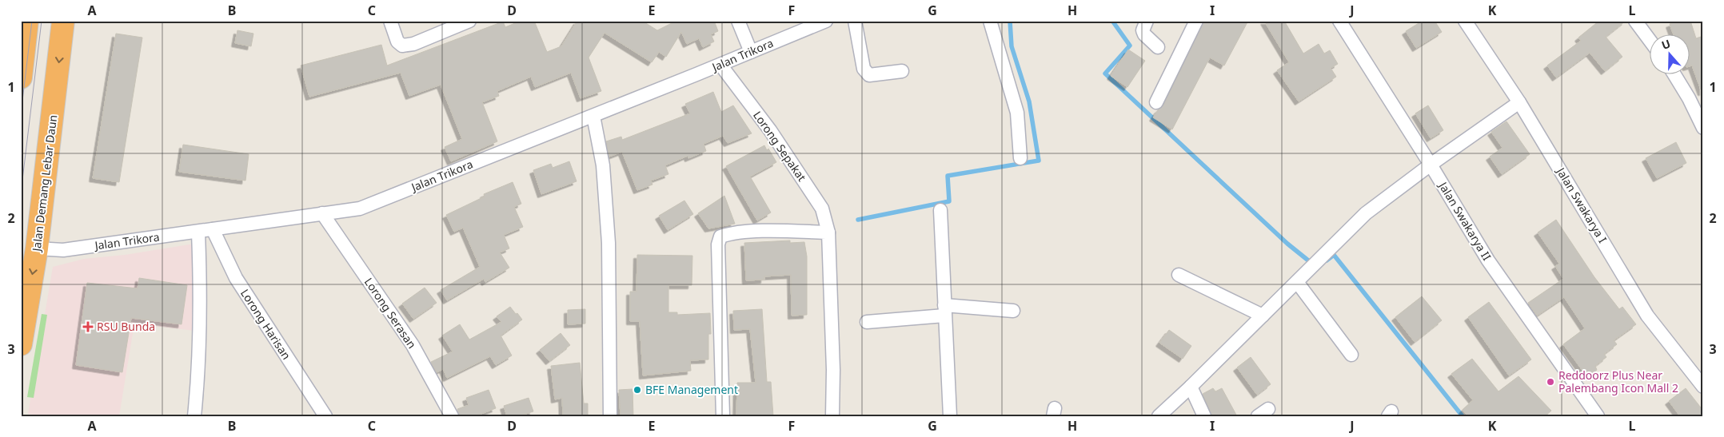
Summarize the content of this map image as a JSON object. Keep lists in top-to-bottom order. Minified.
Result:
{"streets":{"highway":["Jalan Demang Lebar Daun"],"street":["Jalan Trikora","Lorong Sepakat","Jalan Swakarya I","Jalan Swakarya II","Lorong Serasan","Lorong Harisan"]},"crossings":[["Jalan Trikora","Lorong Sepakat"],["Jalan Trikora","Jalan Demang Lebar Daun"],["Jalan Trikora","Lorong Serasan"],["Jalan Trikora","Lorong Harisan"]],"one_way":["Jalan Demang Lebar Daun"],"places":{"health":["RSU Bunda"],"other":["Reddoorz Plus Near Palembang Icon Mall 2","BFE Management"]},"north":"top","grid":{"columns":["A","B","C","D","E","F","G","H","I","J","K","L"],"rows":["1","2","3"]}}
